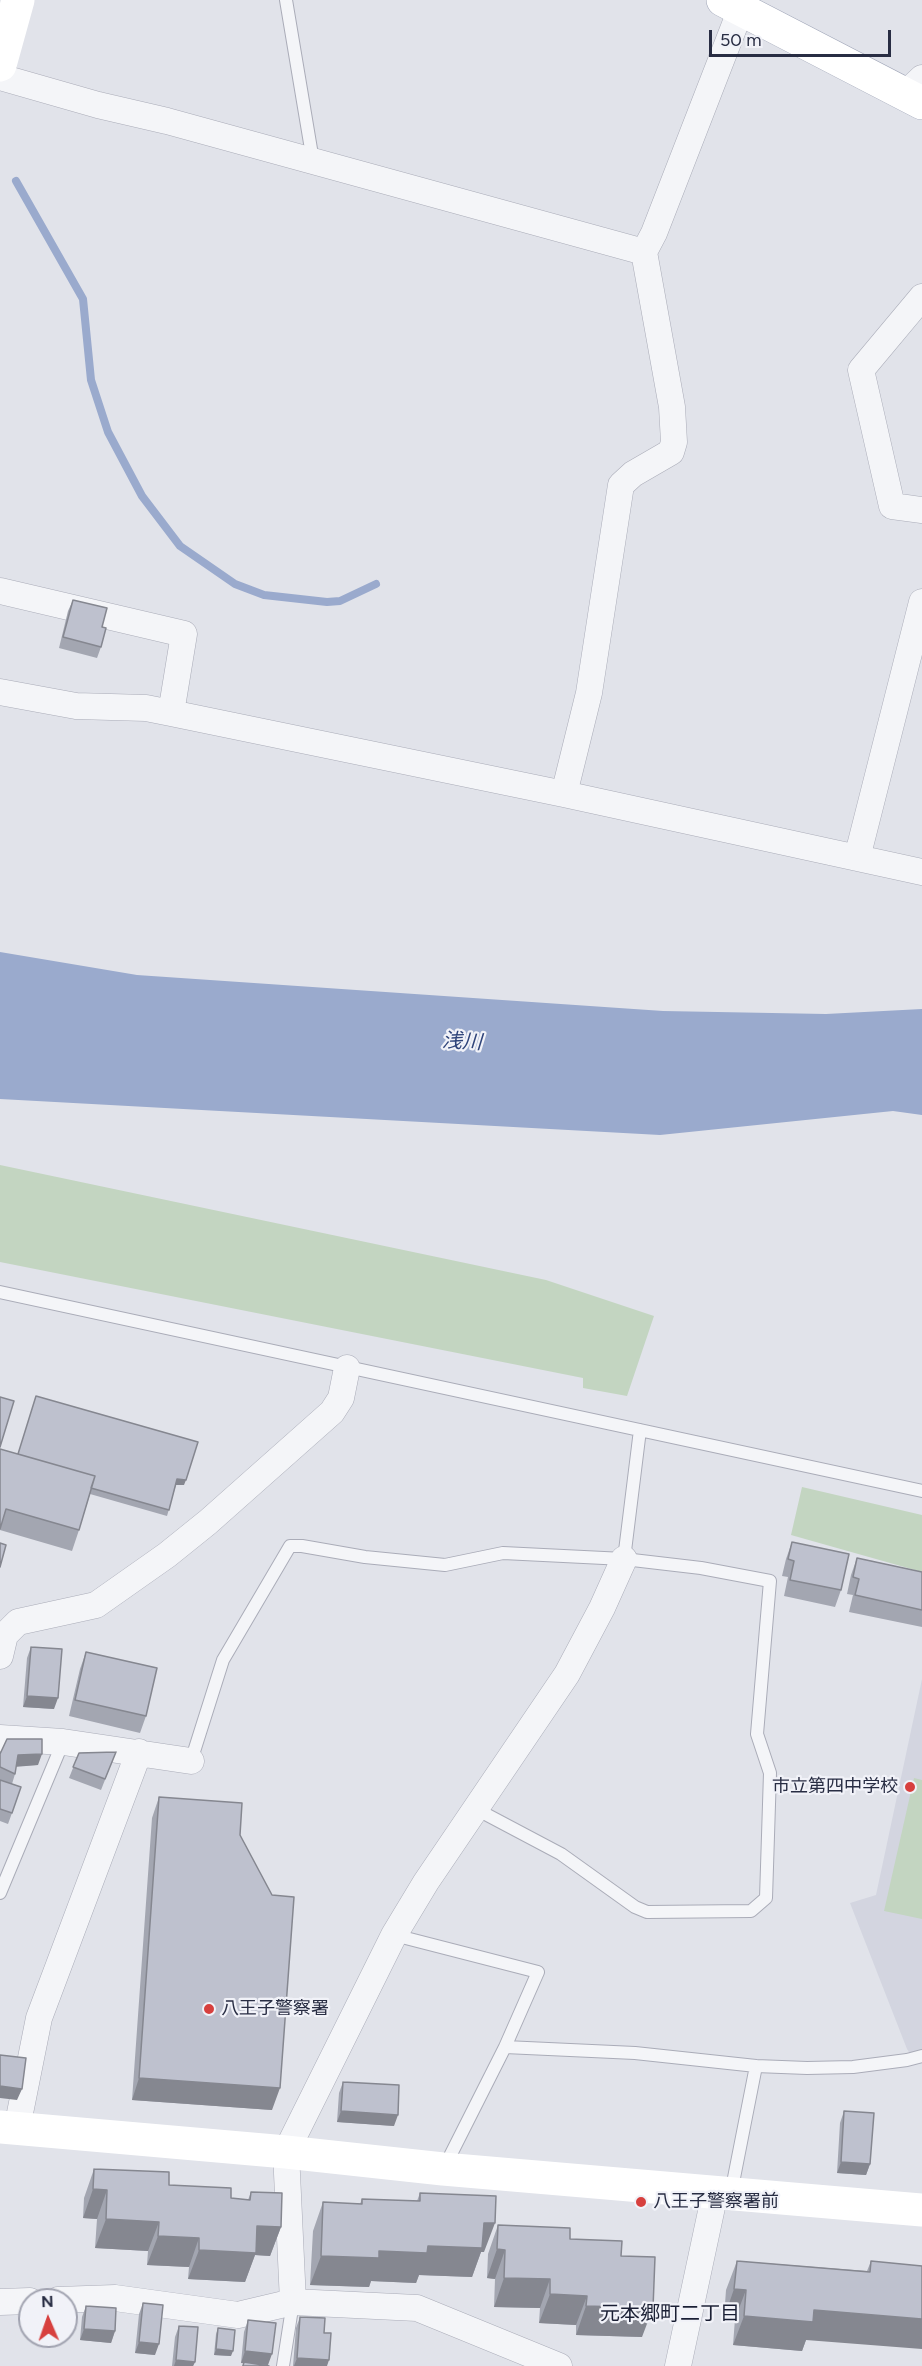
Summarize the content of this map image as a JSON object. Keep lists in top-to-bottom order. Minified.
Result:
{"districts":["元本郷町二丁目"],"water":["浅川"],"places":["市立第四中学校","八王子警察署","八王子警察署前"],"scale_bar":"50 m","north":"top"}
